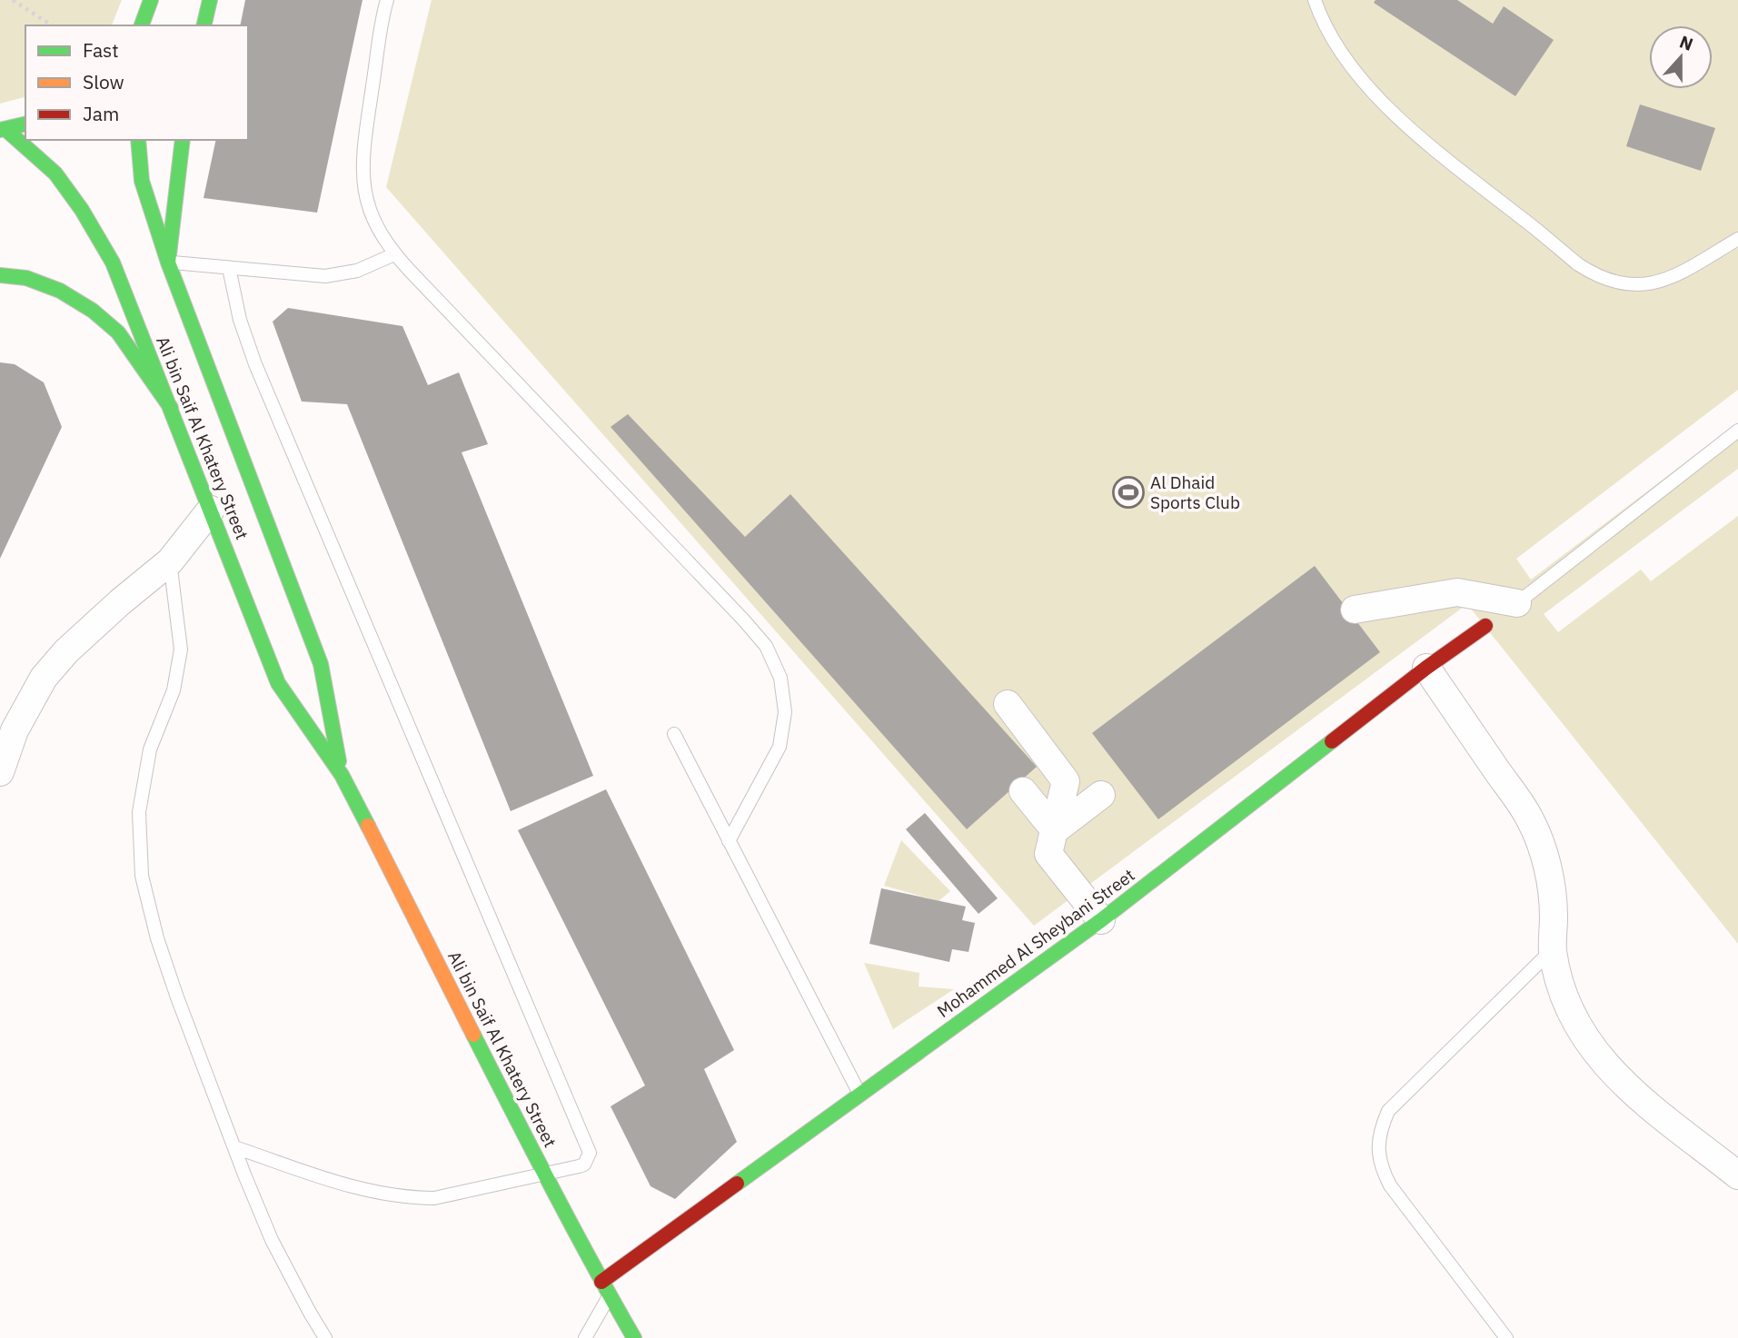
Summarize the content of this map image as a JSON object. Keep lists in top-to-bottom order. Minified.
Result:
{"streets":{"main road":["Ali bin Saif Al Khatery Street","Mohammed Al Sheybani Street"]},"crossings":[["Ali bin Saif Al Khatery Street","Mohammed Al Sheybani Street"]],"places":{"sports":["Al Dhaid Sports Club"]},"legend":["Fast","Slow","Jam"],"north":"top"}
